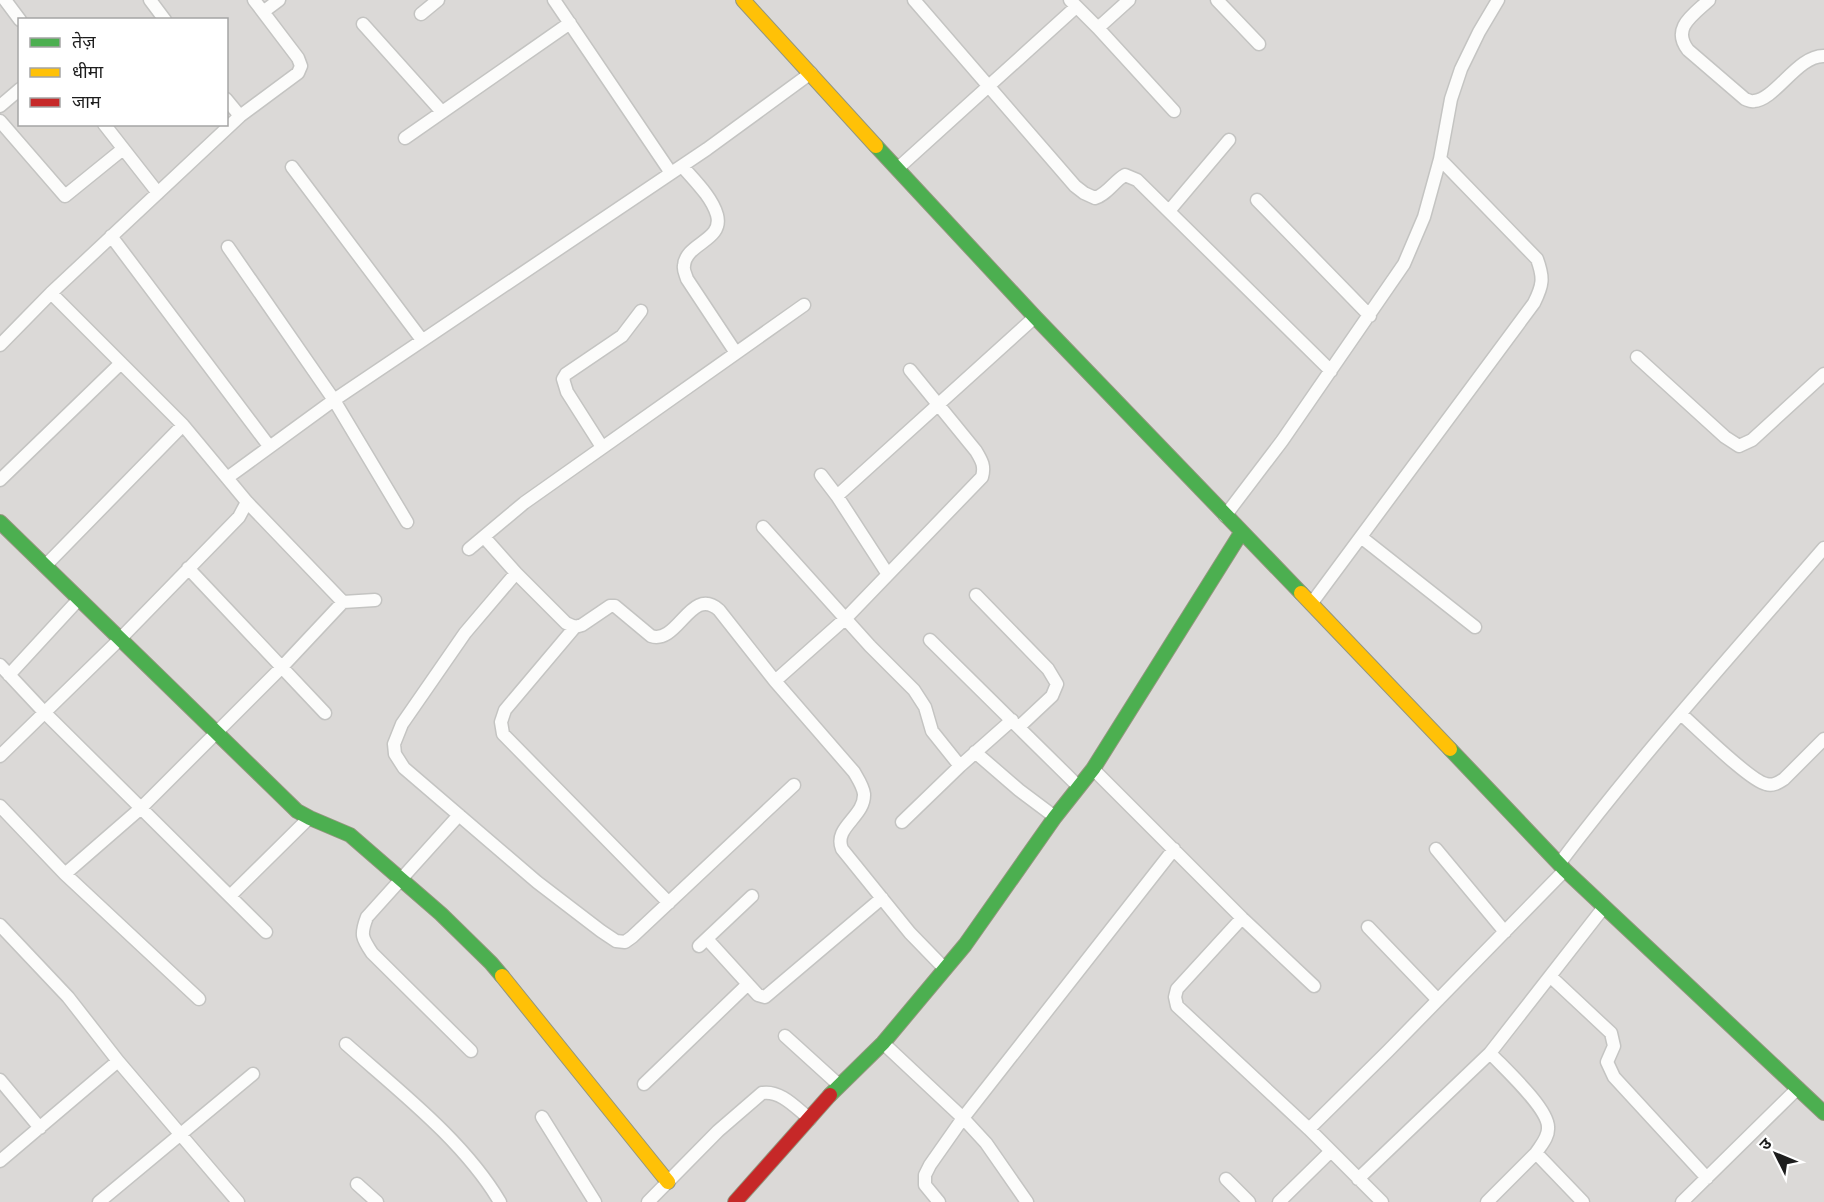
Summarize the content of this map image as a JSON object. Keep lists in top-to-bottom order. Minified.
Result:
{"legend":["तेज़","धीमा","जाम"],"north":"top left"}
